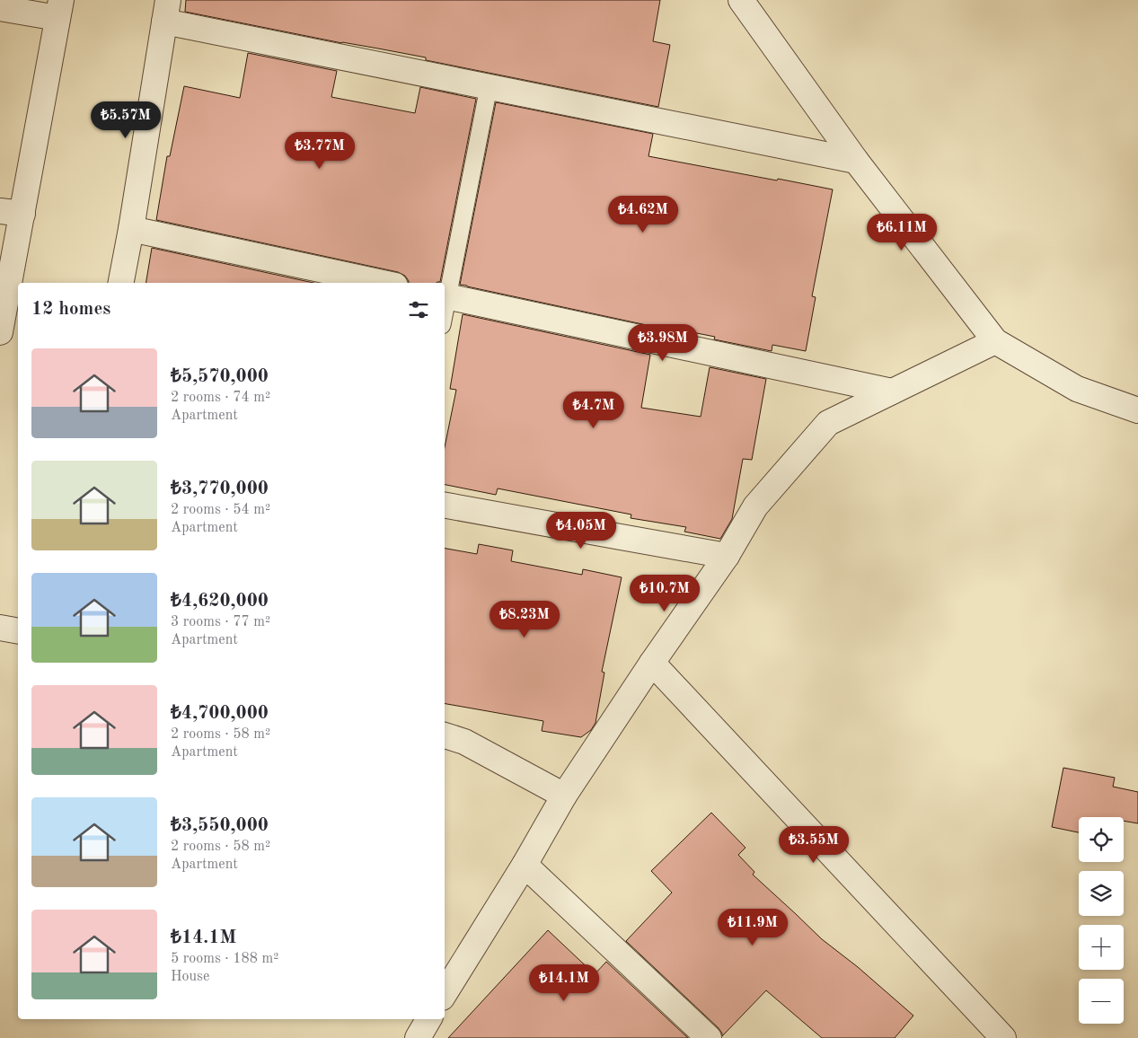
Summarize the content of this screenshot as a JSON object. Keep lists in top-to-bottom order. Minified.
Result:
{"page":{"price":["₺5.57M","₺3.77M","₺4.62M","₺6.11M","₺3.98M","₺4.7M","₺4.05M","₺10.7M","₺8.23M","₺3.55M","₺11.9M","₺14.1M"],"heading":"12 homes","list":[{"name":"₺5,570,000","note":"2 rooms · 74 m² · Apartment"},{"name":"₺3,770,000","note":"2 rooms · 54 m² · Apartment"},{"name":"₺4,620,000","note":"3 rooms · 77 m² · Apartment"},{"name":"₺4,700,000","note":"2 rooms · 58 m² · Apartment"},{"name":"₺3,550,000","note":"2 rooms · 58 m² · Apartment"},{"name":"₺14.1M","note":"5 rooms · 188 m² · House"}],"map_buttons":["+","−"]}}
